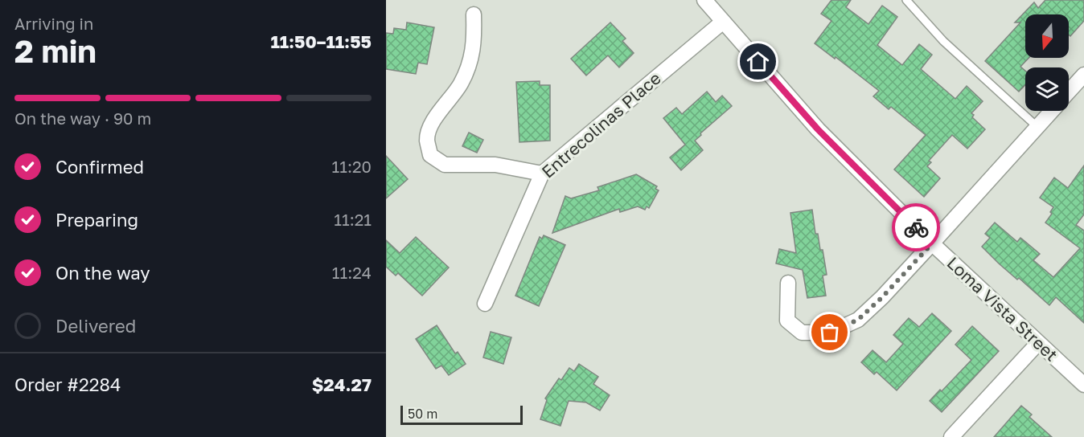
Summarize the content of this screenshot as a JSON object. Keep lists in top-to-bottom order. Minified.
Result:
{"streets":{"street":["Entrecolinas Place","Loma Vista Street"]},"crossings":[["Entrecolinas Place","Loma Vista Street"]],"scale_bar":"50 m","north":"bottom","page":{"heading":["2 min","Arriving in","11:50–11:55"],"panel":["Order #2284","$24.27"],"bar":"On the way · 90 m","list":[["Confirmed","11:20"],["Preparing","11:21"],["On the way","11:24"],"Delivered"],"scale":"50 m"}}
